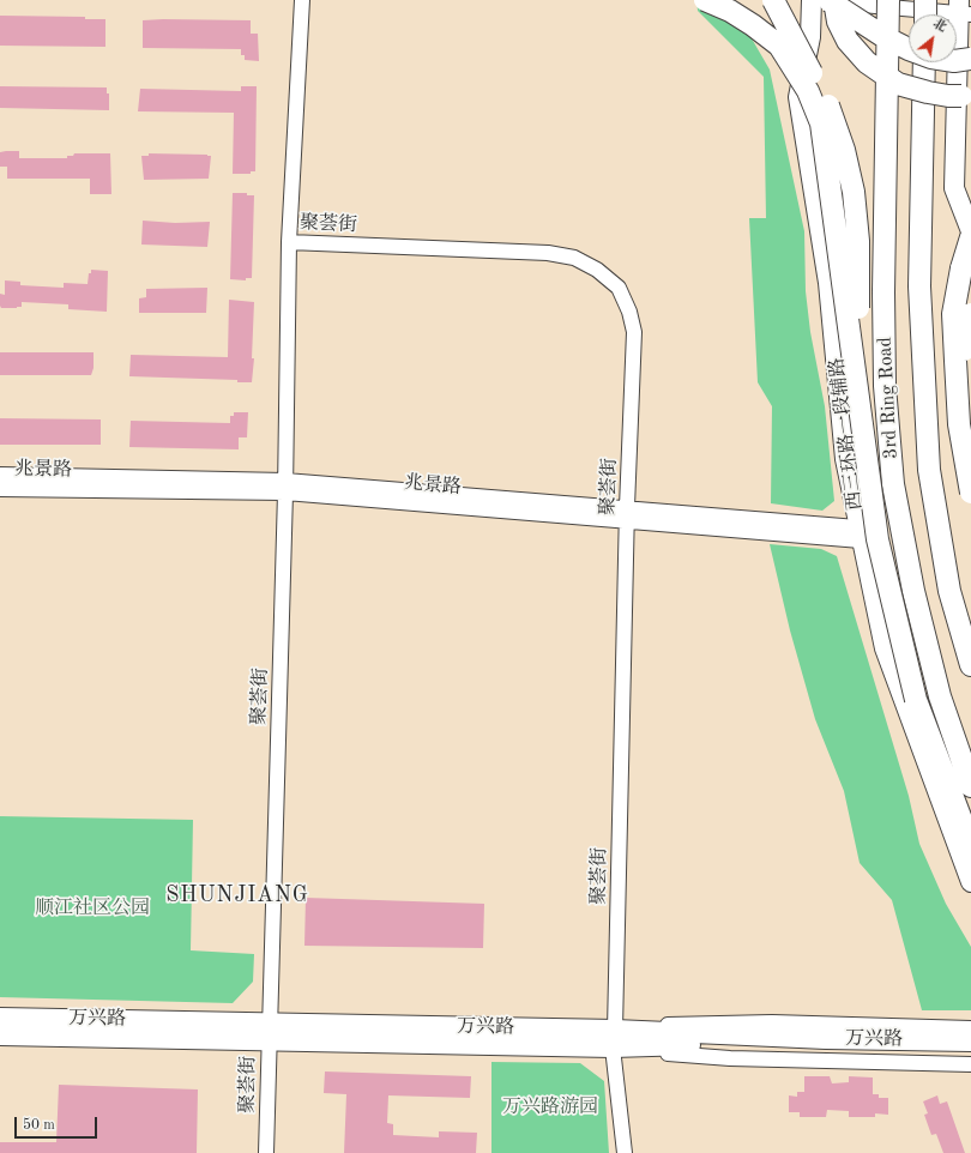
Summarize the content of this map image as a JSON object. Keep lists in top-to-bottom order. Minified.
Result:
{"streets":{"highway":["3rd Ring Road"],"main road":["西三环路一段辅路","万兴路"],"street":["聚荟街","兆景路"]},"crossings":[["聚荟街","兆景路"],["聚荟街","万兴路"],["西三环路一段辅路","兆景路"]],"districts":["SHUNJIANG"],"parks":["顺江社区公园","万兴路游园"],"scale_bar":"50 m","north":"top right"}
